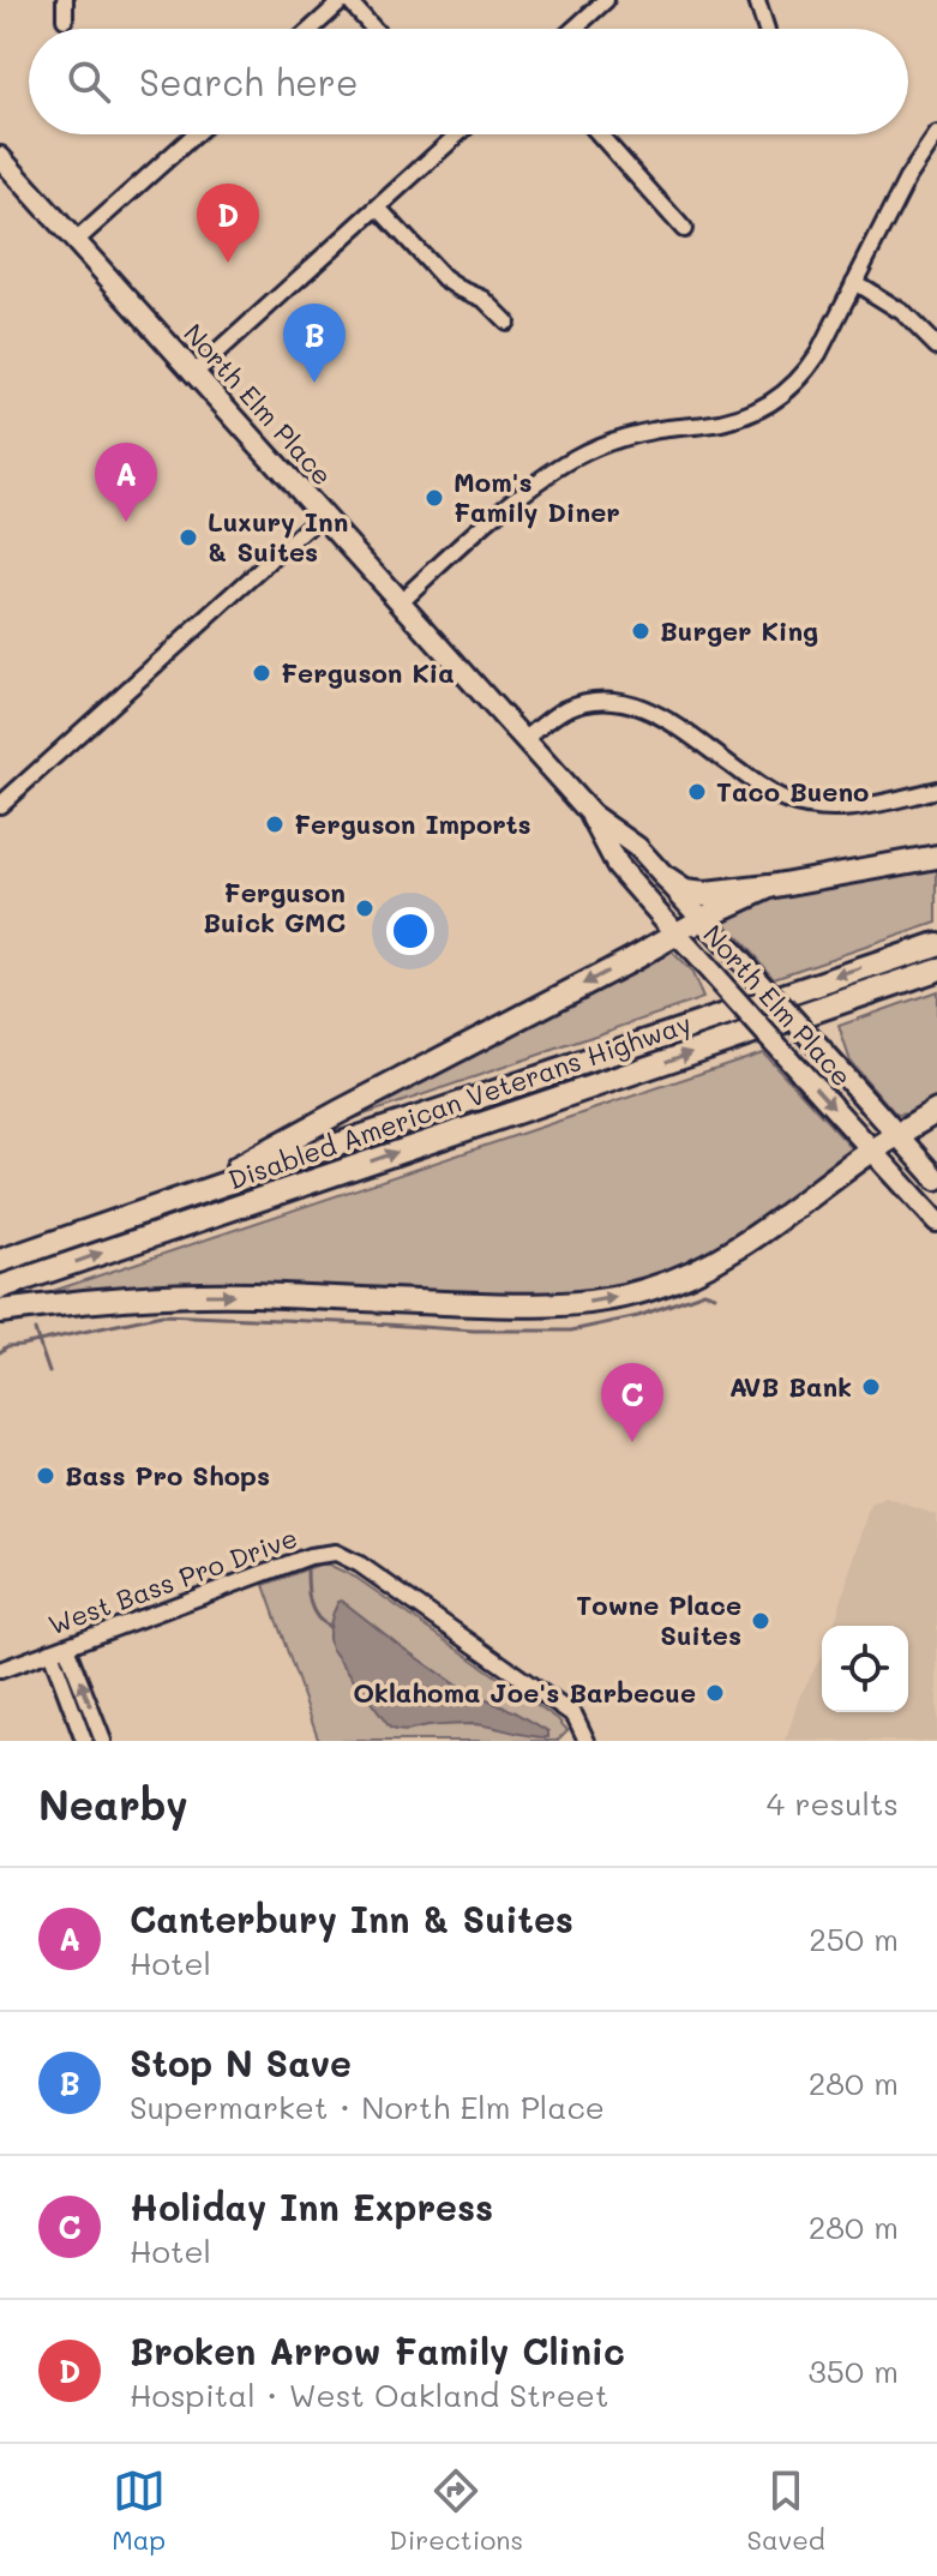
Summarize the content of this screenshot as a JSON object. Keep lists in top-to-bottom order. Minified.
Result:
{"streets":{"highway":["Disabled American Veterans Highway"],"main road":["North Elm Place"],"street":["West Bass Pro Drive"]},"places":["Mom's Family Diner","Luxury Inn & Suites","Burger King","Ferguson Kia","Taco Bueno","Ferguson Imports","Ferguson Buick GMC","AVB Bank","Bass Pro Shops","Towne Place Suites","Oklahoma Joe's Barbecue"],"page":{"search":"Search here","pins":["D","B","A","C"],"heading":["Nearby","4 results"],"list":[{"mark":"A","name":"Canterbury Inn & Suites","note":"Hotel","value":"250 m"},{"mark":"B","name":"Stop N Save","note":"Supermarket · North Elm Place","value":"280 m"},{"mark":"C","name":"Holiday Inn Express","note":"Hotel","value":"280 m"},{"mark":"D","name":"Broken Arrow Family Clinic","note":"Hospital · West Oakland Street","value":"350 m"}],"nav":["Map","Directions","Saved"]}}
